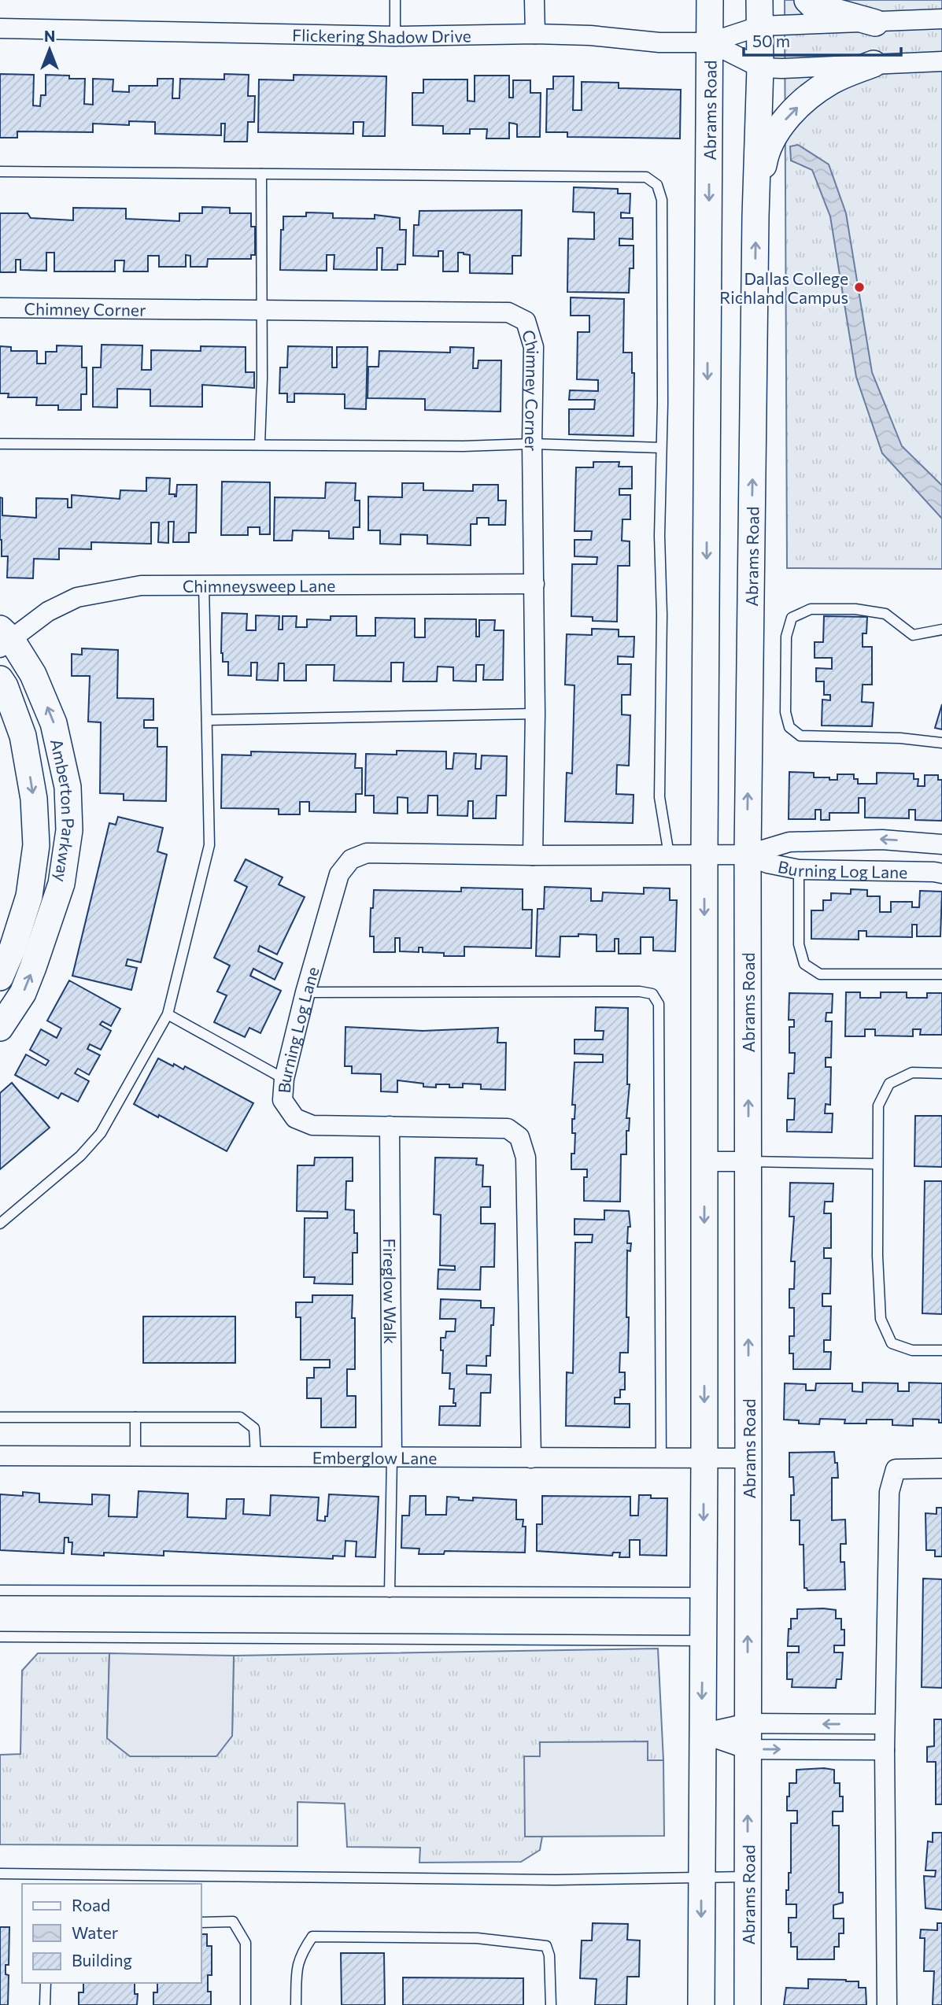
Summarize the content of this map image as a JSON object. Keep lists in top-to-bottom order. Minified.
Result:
{"streets":{"main road":["Abrams Road","Amberton Parkway"],"street":["Flickering Shadow Drive","Chimney Corner","Chimneysweep Lane","Burning Log Lane","Fireglow Walk","Emberglow Lane"]},"crossings":[["Flickering Shadow Drive","Abrams Road"],["Abrams Road","Burning Log Lane"],["Abrams Road","Emberglow Lane"],["Chimney Corner","Chimneysweep Lane"],["Chimney Corner","Burning Log Lane"],["Chimneysweep Lane","Amberton Parkway"],["Burning Log Lane","Fireglow Walk"],["Burning Log Lane","Emberglow Lane"],["Fireglow Walk","Emberglow Lane"]],"places":["Dallas College Richland Campus"],"legend":["Road","Water","Building"],"scale_bar":"50 m","north":"top"}
